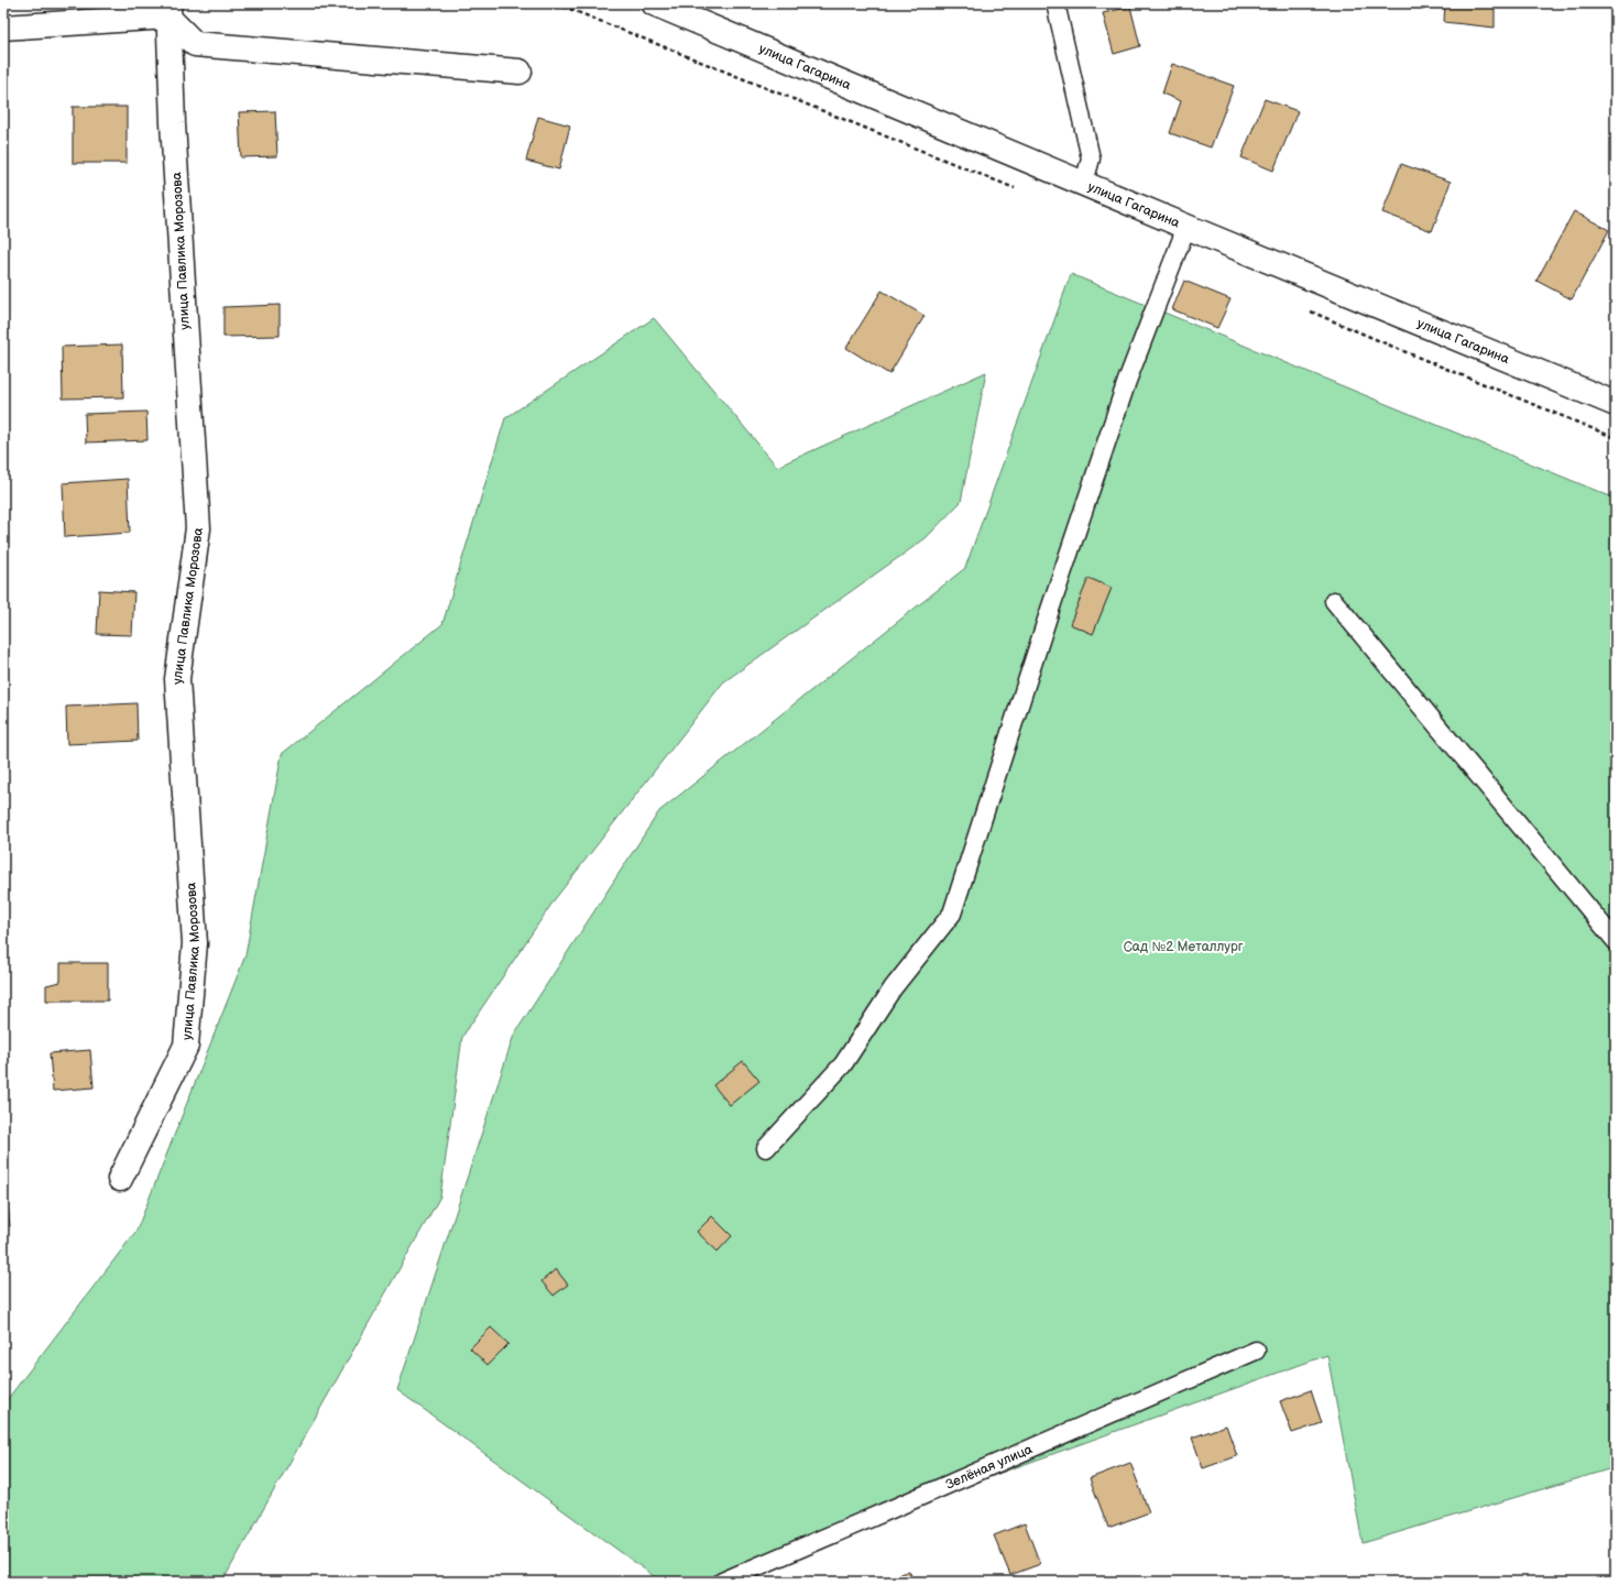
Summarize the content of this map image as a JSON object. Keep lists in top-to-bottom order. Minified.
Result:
{"streets":{"street":["улица Гагарина","улица Павлика Морозова"],"lane":["Зелёная улица"]},"parks":["Сад №2 Металлург"]}
